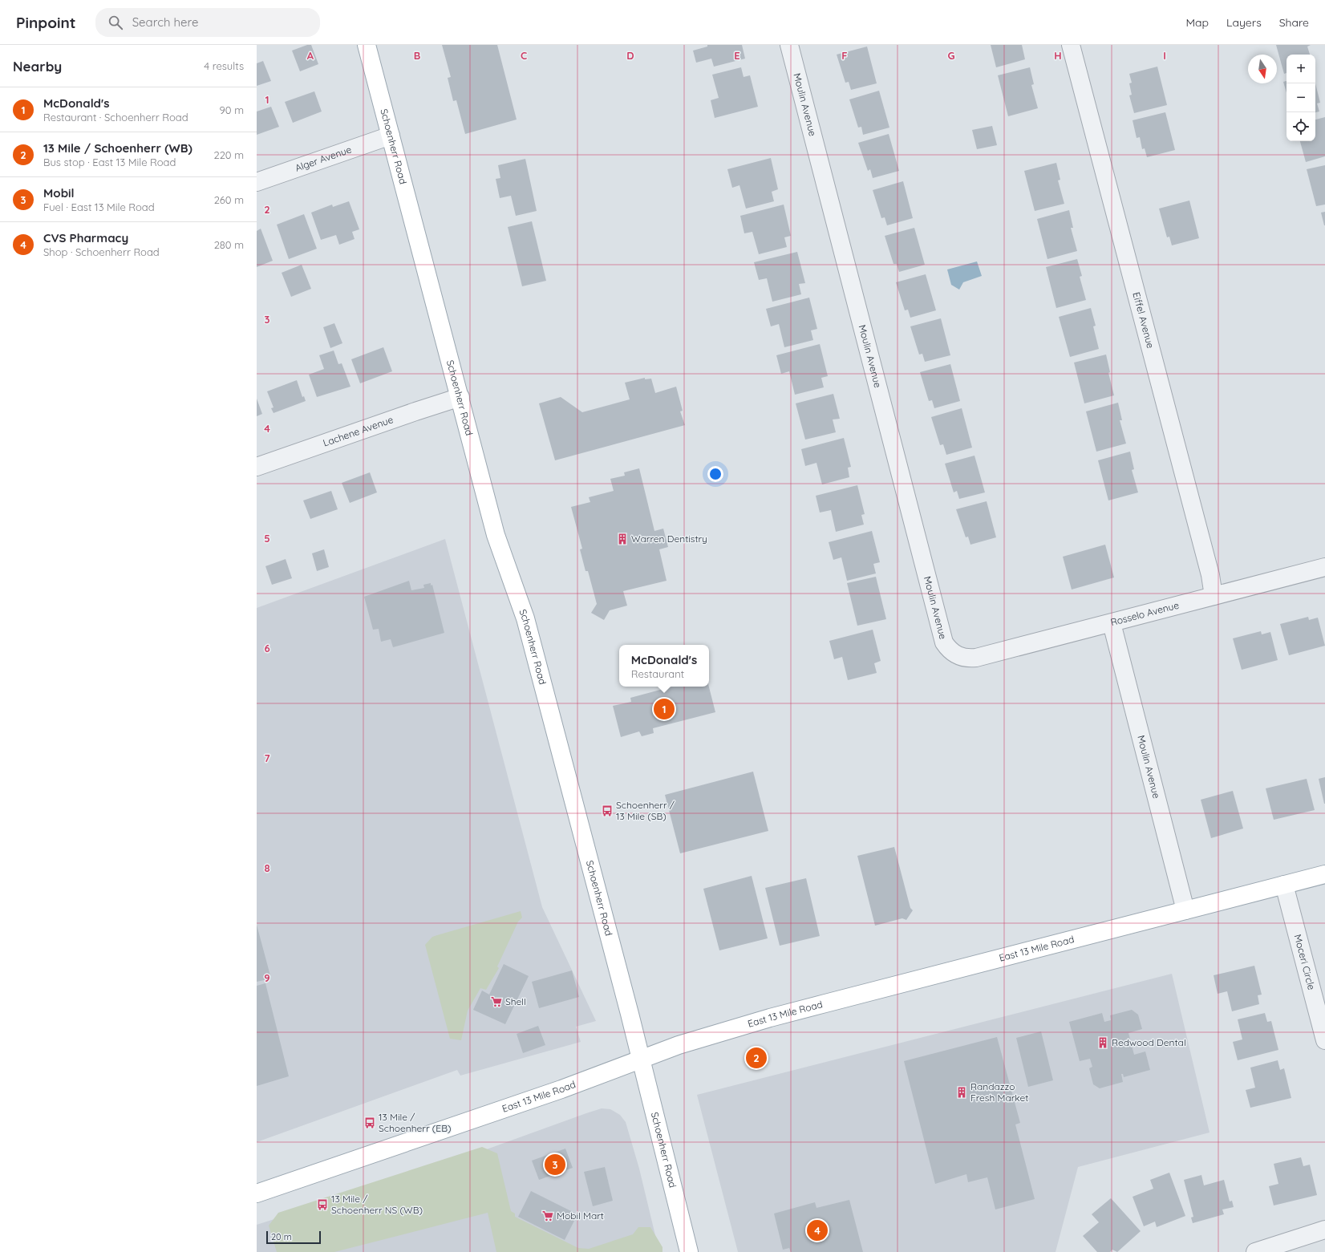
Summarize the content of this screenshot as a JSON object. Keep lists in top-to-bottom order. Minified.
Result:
{"streets":{"main road":["Schoenherr Road","East 13 Mile Road"],"street":["Moulin Avenue","Alger Avenue","Eiffel Avenue","Lachene Avenue","Rosselo Avenue","Moceri Circle"]},"crossings":[["Moulin Avenue","Rosselo Avenue"],["Moulin Avenue","East 13 Mile Road"],["Schoenherr Road","Alger Avenue"],["Schoenherr Road","Lachene Avenue"],["Schoenherr Road","East 13 Mile Road"],["Eiffel Avenue","Rosselo Avenue"],["East 13 Mile Road","Moceri Circle"]],"places":{"building":["Warren Dentistry","Redwood Dental","Randazzo Fresh Market"],"bus stop":["Schoenherr / 13 Mile (SB)","13 Mile / Schoenherr (EB)","13 Mile / Schoenherr NS (WB)"],"supermarket":["Shell","Mobil Mart"]},"scale_bar":"20 m","north":"bottom","page":{"header":"Pinpoint","search":"Search here","nav":["Map","Layers","Share"],"heading":["Nearby","4 results"],"map_buttons":["+","−"],"list":[{"mark":"1","name":"McDonald's","note":"Restaurant · Schoenherr Road","value":"90 m"},{"mark":"2","name":"13 Mile / Schoenherr (WB)","note":"Bus stop · East 13 Mile Road","value":"220 m"},{"mark":"3","name":"Mobil","note":"Fuel · East 13 Mile Road","value":"260 m"},{"mark":"4","name":"CVS Pharmacy","note":"Shop · Schoenherr Road","value":"280 m"}],"popup":["McDonald's","Restaurant"],"pins":["1","2","3","4"],"scale":"20 m"},"grid":{"columns":["A","B","C","D","E","F","G","H","I"],"rows":["1","2","3","4","5","6","7","8","9"]}}
